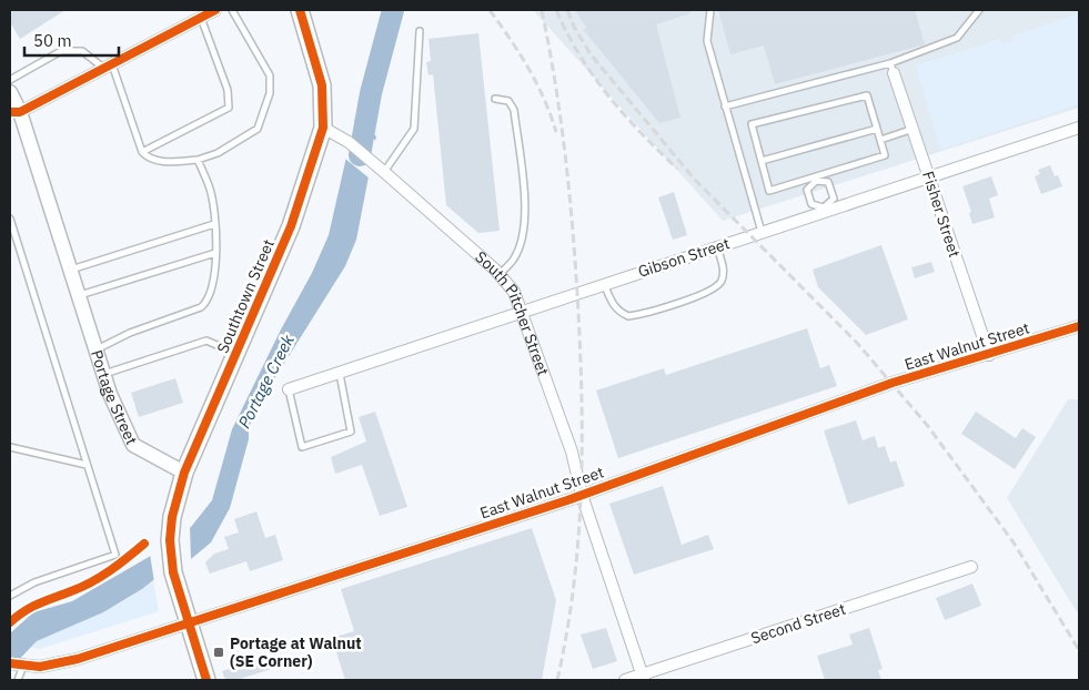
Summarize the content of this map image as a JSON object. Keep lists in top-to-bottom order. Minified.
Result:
{"streets":{"main road":["Southtown Street"],"street":["Fisher Street","Gibson Street","South Pitcher Street","East Walnut Street","Portage Street","Second Street"]},"crossings":[["Fisher Street","Gibson Street"],["Fisher Street","East Walnut Street"],["Gibson Street","South Pitcher Street"],["Southtown Street","South Pitcher Street"],["Southtown Street","Portage Street"],["South Pitcher Street","East Walnut Street"],["South Pitcher Street","Second Street"]],"water":["Portage Creek"],"places":{"transit":["Portage at Walnut (SE Corner)"]},"scale_bar":"50 m"}
